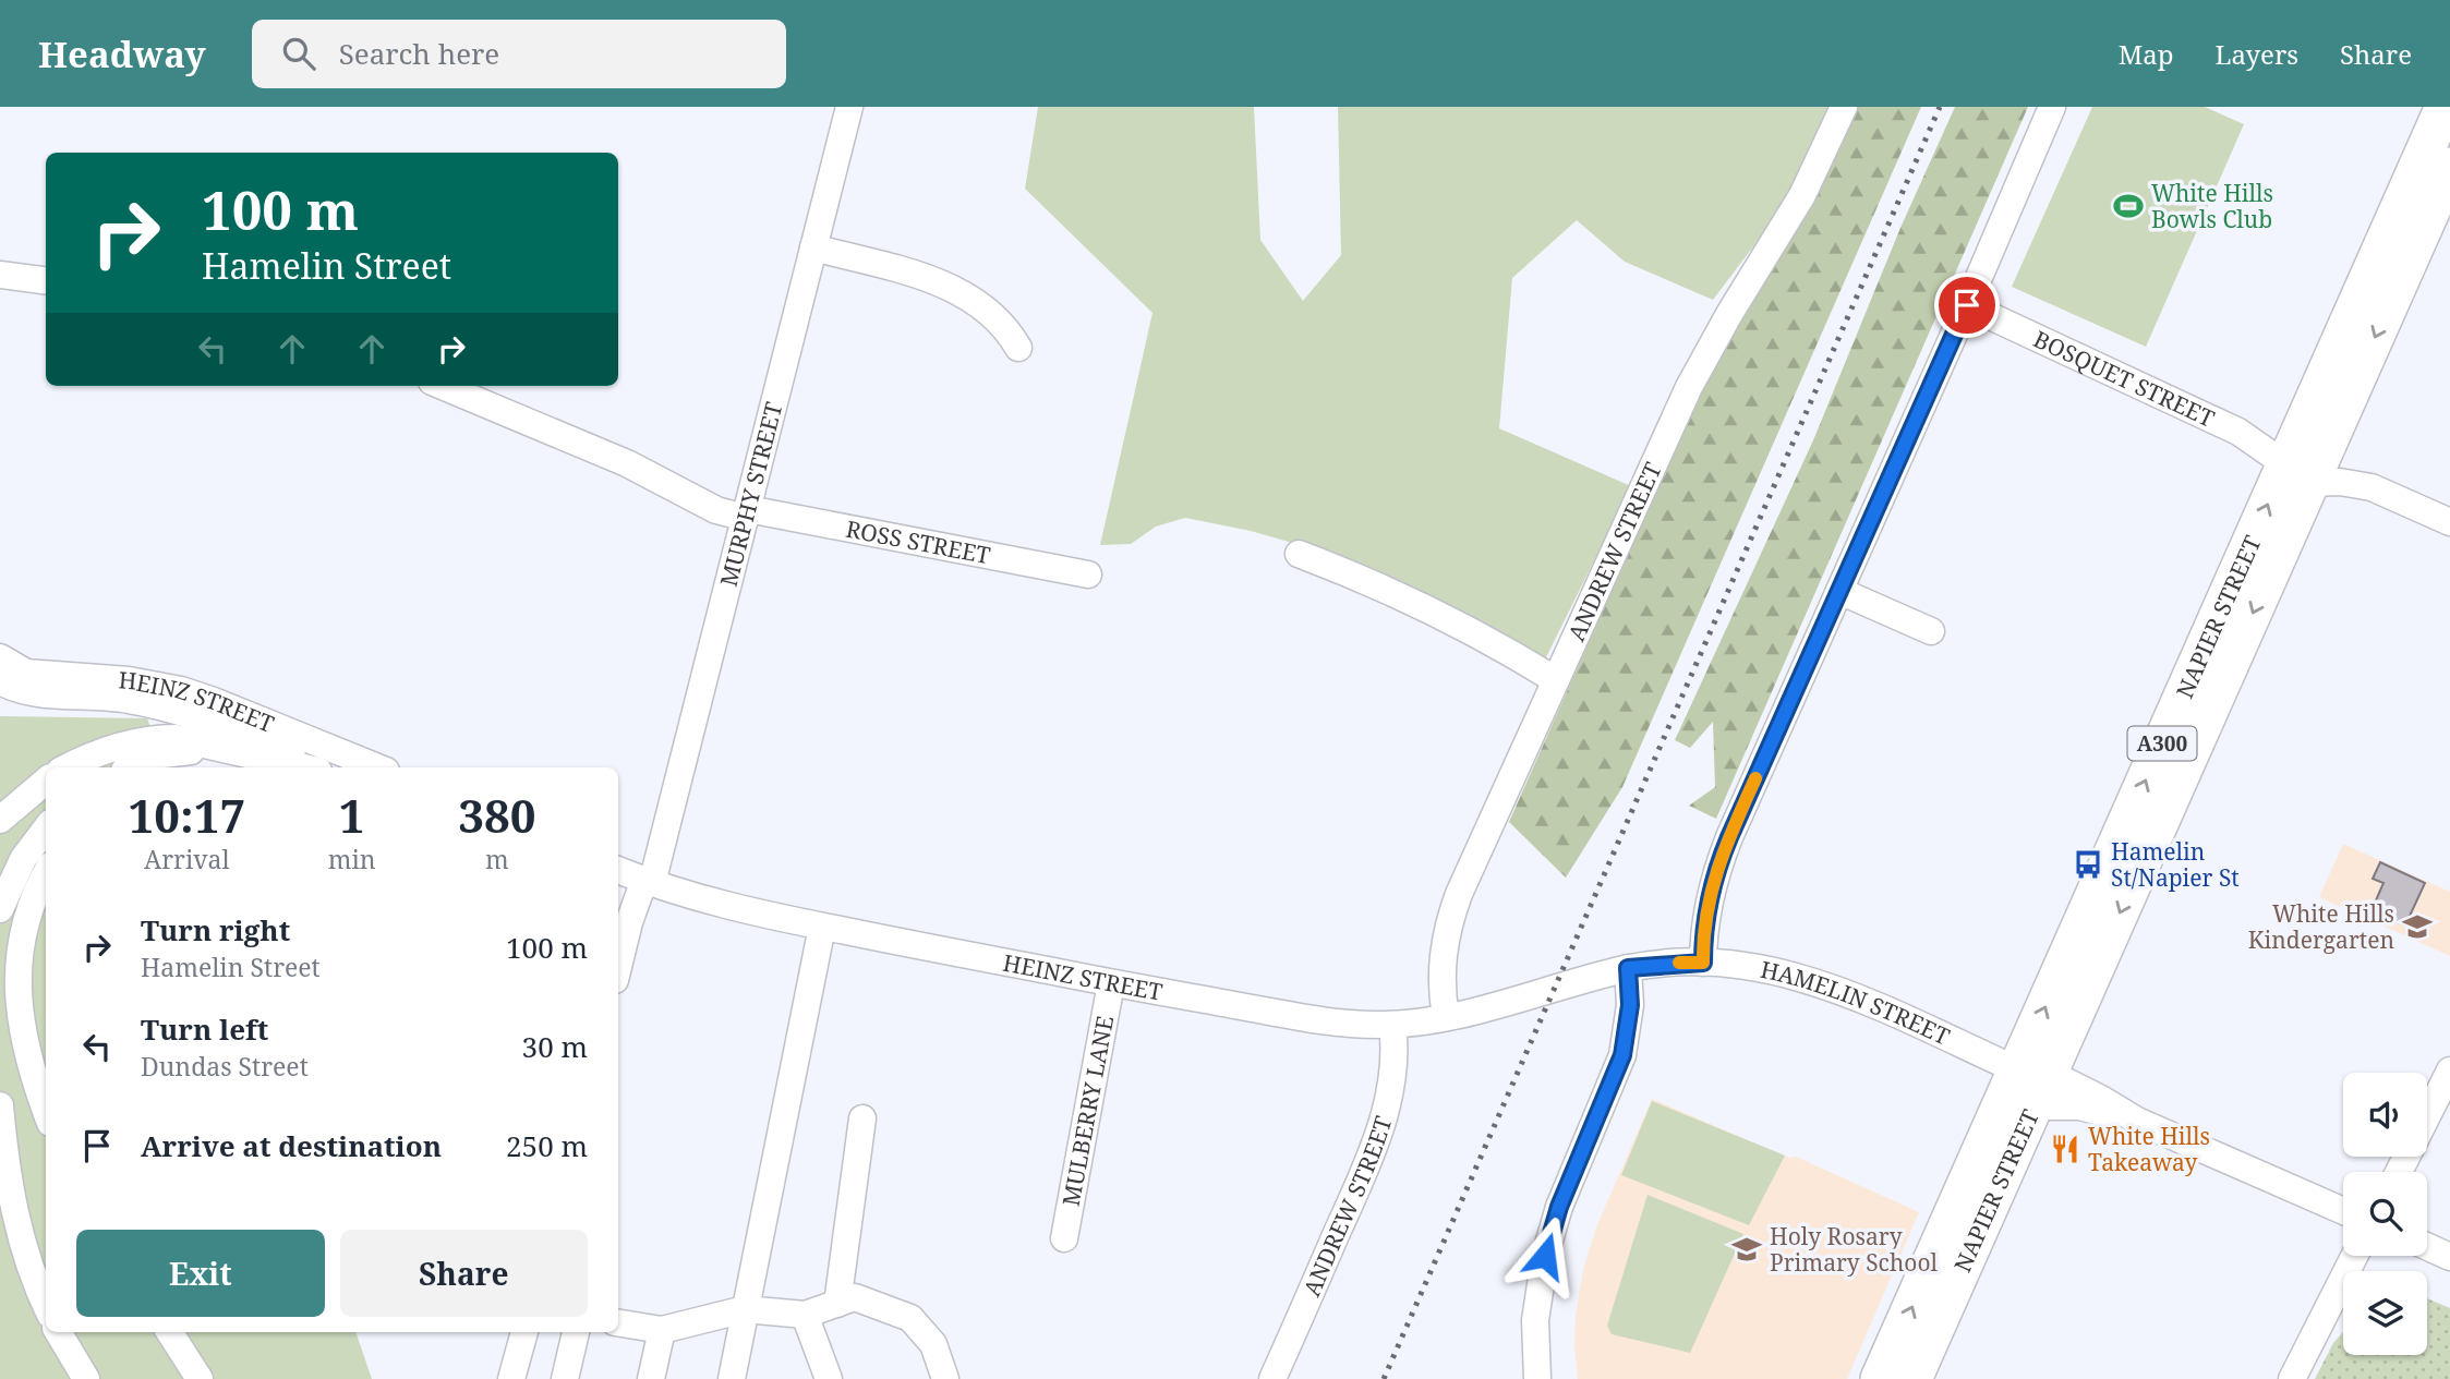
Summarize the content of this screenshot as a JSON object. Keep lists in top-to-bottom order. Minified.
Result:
{"streets":{"highway":["NAPIER STREET","A300"],"street":["BOSQUET STREET","MURPHY STREET","ROSS STREET","ANDREW STREET","HEINZ STREET","HAMELIN STREET","MULBERRY LANE"]},"crossings":[["BOSQUET STREET","NAPIER STREET"],["MURPHY STREET","ROSS STREET"],["MURPHY STREET","HEINZ STREET"],["ANDREW STREET","HEINZ STREET"],["NAPIER STREET","HAMELIN STREET"],["HEINZ STREET","HAMELIN STREET"],["HEINZ STREET","MULBERRY LANE"]],"places":{"sports":["White Hills Bowls Club"],"bus stop":["Hamelin St/Napier St"],"school or university":["White Hills Kindergarten","Holy Rosary Primary School"],"restaurant":["White Hills Takeaway"]},"page":{"header":"Headway","search":"Search here","nav":["Map","Layers","Share"],"turn":["100 m","Hamelin Street"],"eta":["10:17","Arrival","1","min","380","m"],"list":[{"name":"Turn right","note":"Hamelin Street","value":"100 m"},{"name":"Turn left","note":"Dundas Street","value":"30 m"},{"name":"Arrive at destination","value":"250 m"}],"buttons":["Exit","Share"]}}
